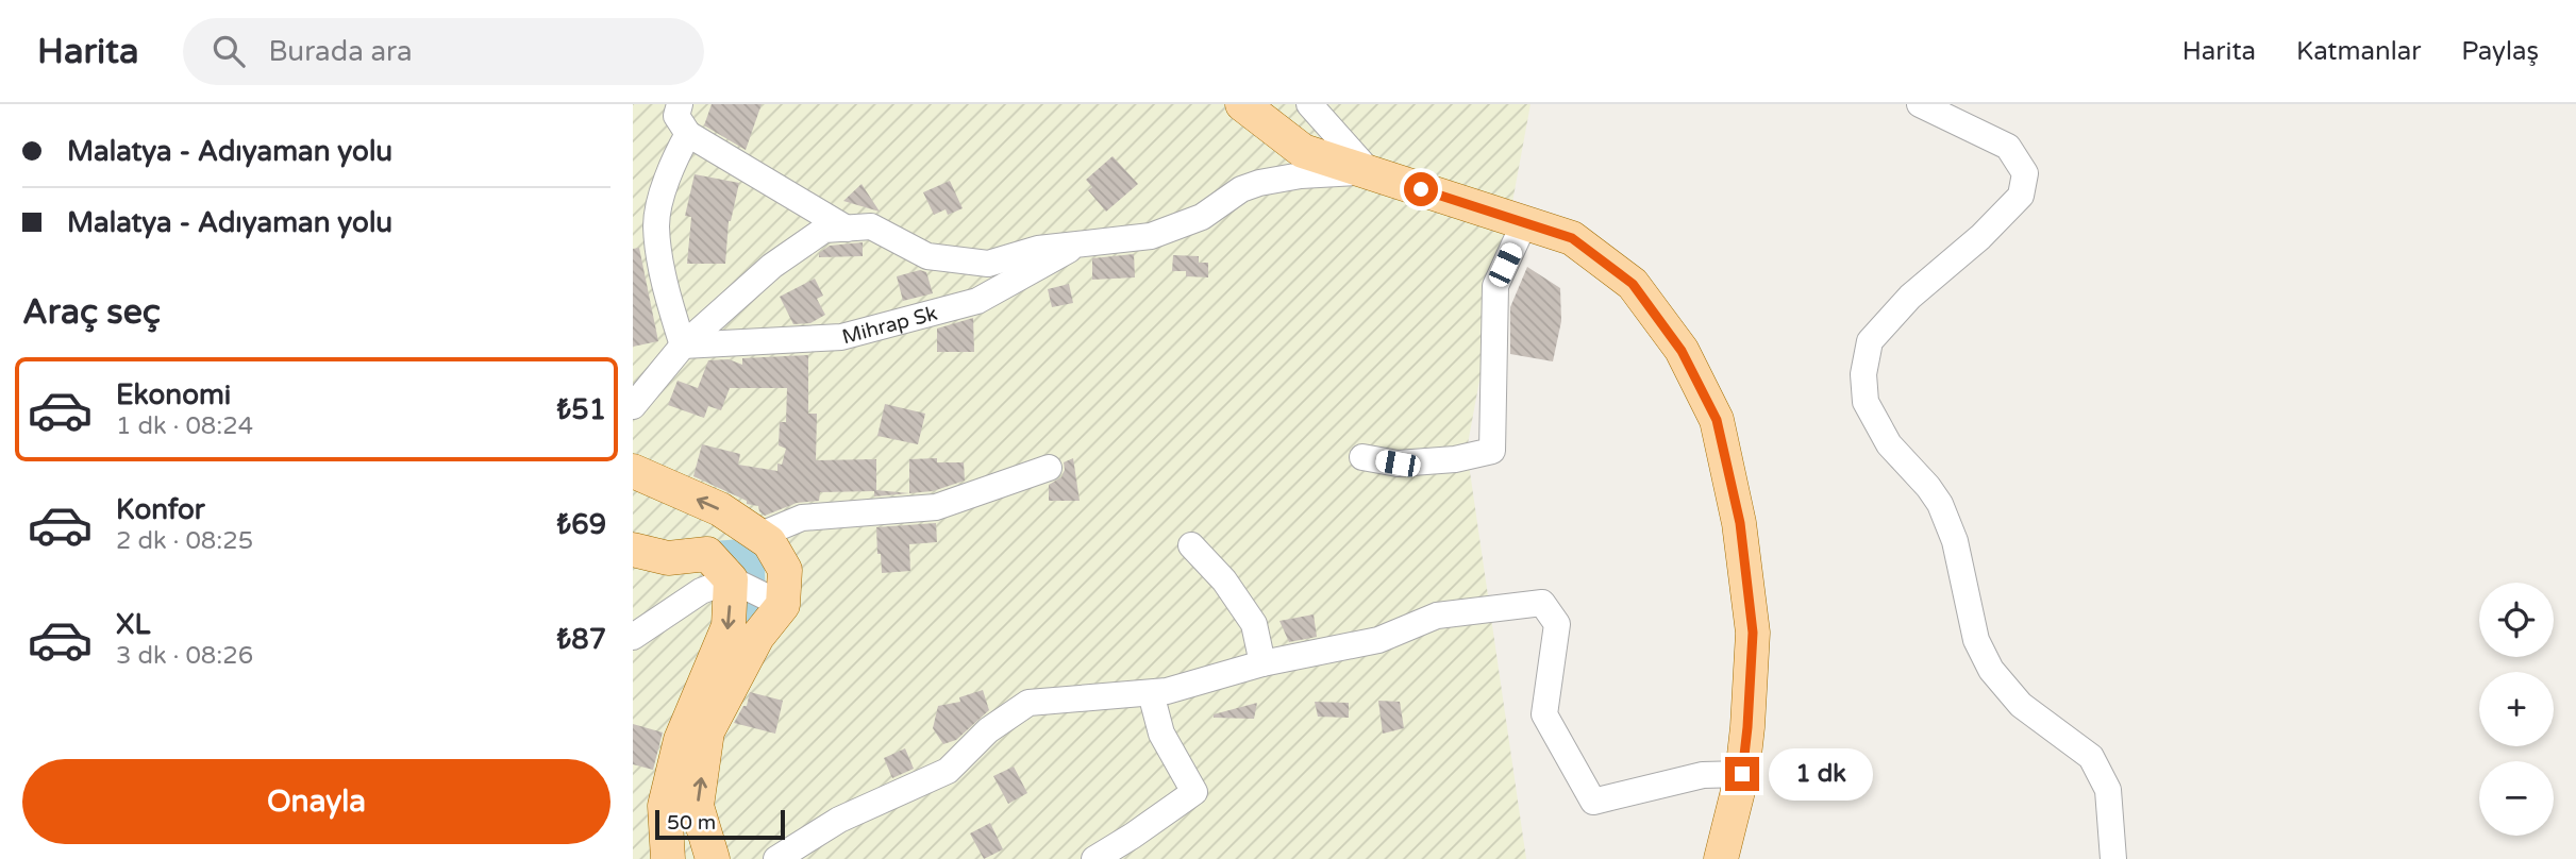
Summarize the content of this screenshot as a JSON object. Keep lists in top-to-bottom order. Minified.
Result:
{"streets":{"street":["Mihrap Sk"]},"scale_bar":"50 m","page":{"header":"Harita","search":"Burada ara","nav":["Harita","Katmanlar","Paylaş"],"banner":["Malatya - Adıyaman yolu","Malatya - Adıyaman yolu"],"heading":"Araç seç","list":[{"name":"Ekonomi","note":"1 dk · 08:24","value":"₺51"},{"name":"Konfor","note":"2 dk · 08:25","value":"₺69"},{"name":"XL","note":"3 dk · 08:26","value":"₺87"}],"map_buttons":["+","−"],"buttons":"Onayla","bubble":"1 dk","scale":"50 m"}}
